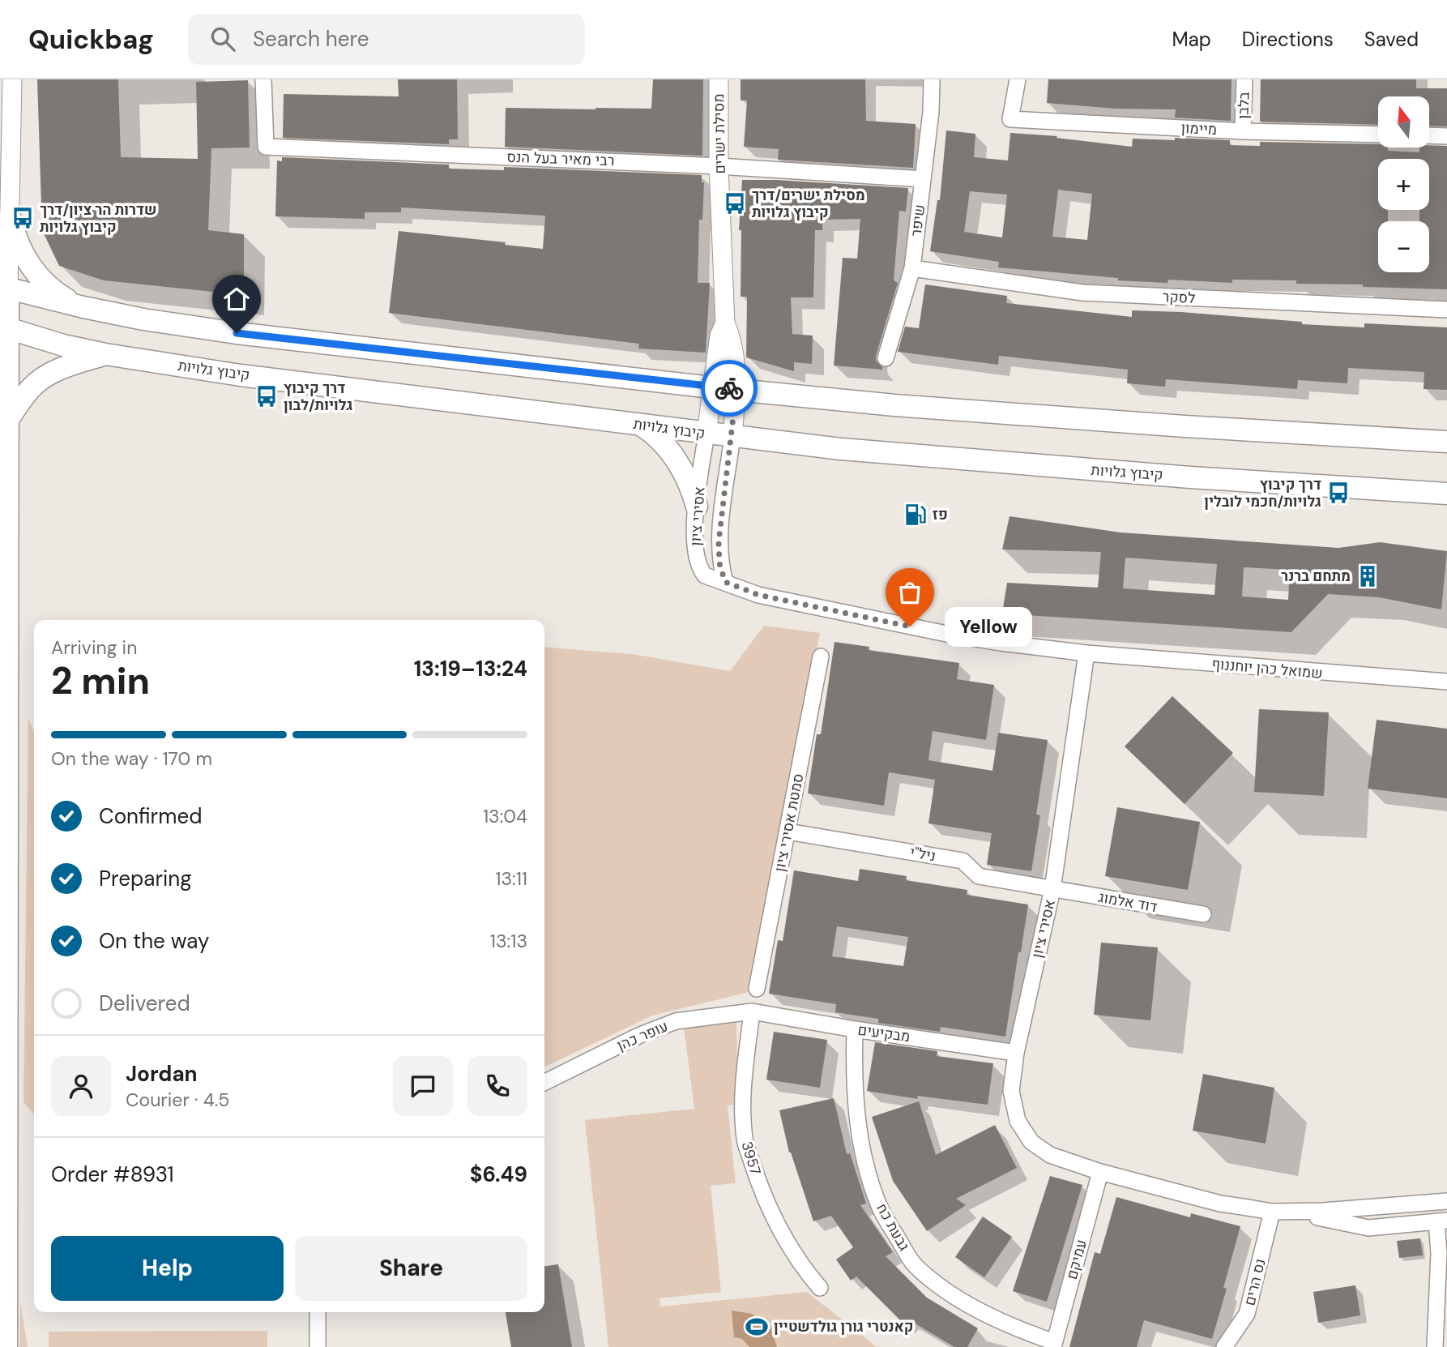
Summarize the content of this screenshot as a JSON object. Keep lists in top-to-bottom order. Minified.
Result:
{"streets":{"main road":["קיבוץ גלויות"],"street":["בלבן","מיימון","מסילת ישרים","רבי מאיר בעל הנס","שיפר","לסקר","אסירי ציון","שמואל כהן יוחננוף","סמטת אסירי ציון","ניל\"י","דוד אלמוג","מבקיעים","עופר כהן","3957","גבעת כח","עמיקם","נס הרים"]},"crossings":[["בלבן","מיימון"],["מסילת ישרים","רבי מאיר בעל הנס"],["מסילת ישרים","קיבוץ גלויות"],["מסילת ישרים","אסירי ציון"],["רבי מאיר בעל הנס","שיפר"],["שיפר","לסקר"],["קיבוץ גלויות","אסירי ציון"],["אסירי ציון","שמואל כהן יוחננוף"],["אסירי ציון","ניל\"י"],["אסירי ציון","דוד אלמוג"],["אסירי ציון","מבקיעים"],["אסירי ציון","עמיקם"],["אסירי ציון","נס הרים"],["סמטת אסירי ציון","ניל\"י"],["ניל\"י","דוד אלמוג"],["מבקיעים","עופר כהן"],["מבקיעים","3957"],["מבקיעים","גבעת כח"],["עופר כהן","3957"],["גבעת כח","עמיקם"]],"places":{"bus stop":["מסילת ישרים/דרך קיבוץ גלויות","שדרות הר ציון/דרך קיבוץ גלויות","דרך קיבוץ גלויות/לבון","דרך קיבוץ גלויות/חכמי לובלין"],"fuel station":["פז"],"building":["מתחם ברנר"],"other":["Yellow"],"sports":["קאנטרי גורן גולדשטיין"]},"north":"top","page":{"header":"Quickbag","search":"Search here","nav":["Map","Directions","Saved"],"map_buttons":["+","−"],"bubble":"Yellow","heading":["2 min","Arriving in","13:19–13:24"],"panel":["Jordan","Courier · 4.5","Order #8931","$6.49"],"bar":"On the way · 170 m","list":[["Confirmed","13:04"],["Preparing","13:11"],["On the way","13:13"],"Delivered"],"buttons":["Help","Share"]}}
